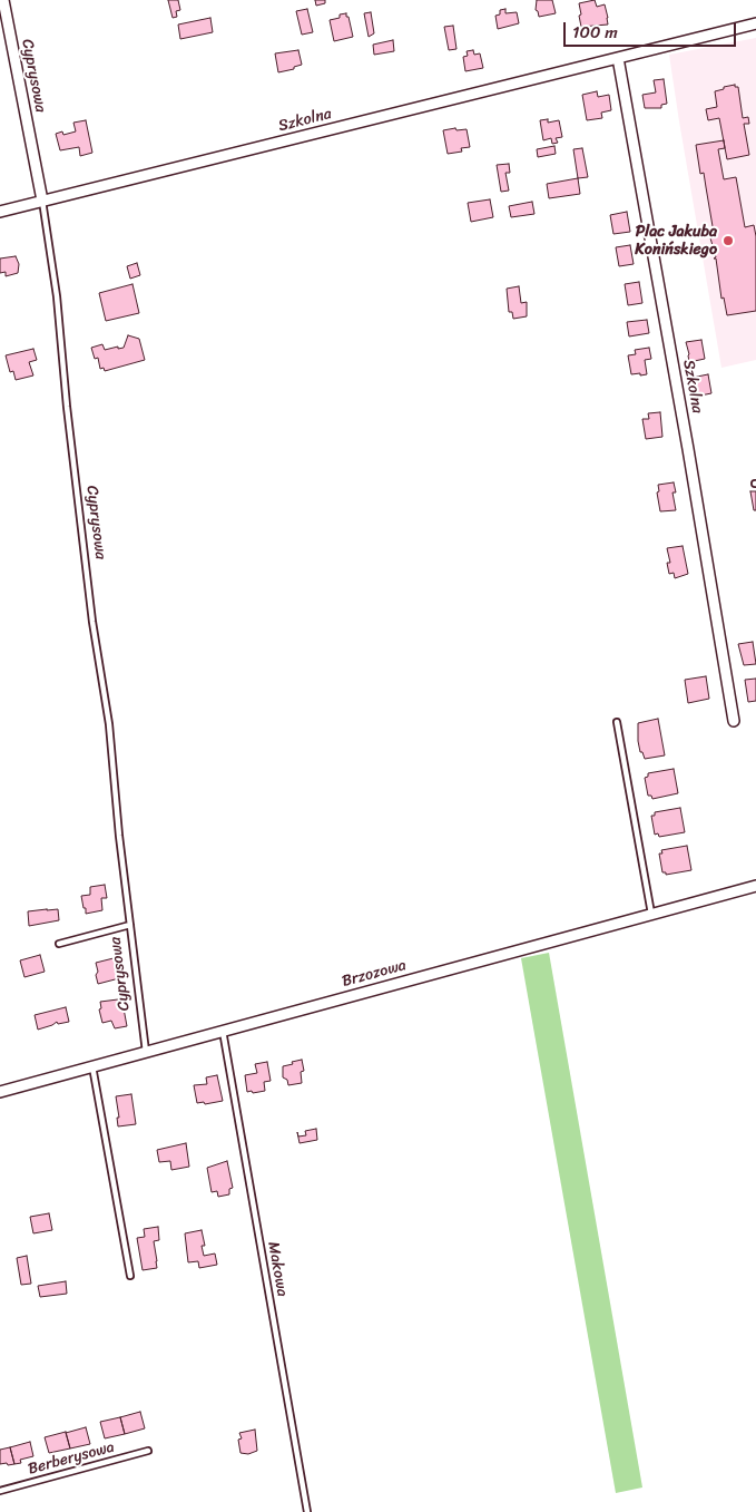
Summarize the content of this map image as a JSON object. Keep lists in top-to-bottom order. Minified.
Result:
{"streets":{"street":["Cyprysowa","Szkolna","Brzozowa"],"lane":["Makowa","Berberysowa"]},"crossings":[["Cyprysowa","Szkolna"],["Cyprysowa","Brzozowa"],["Brzozowa","Makowa"]],"places":["Plac Jakuba Konińskiego"],"scale_bar":"100 m"}
